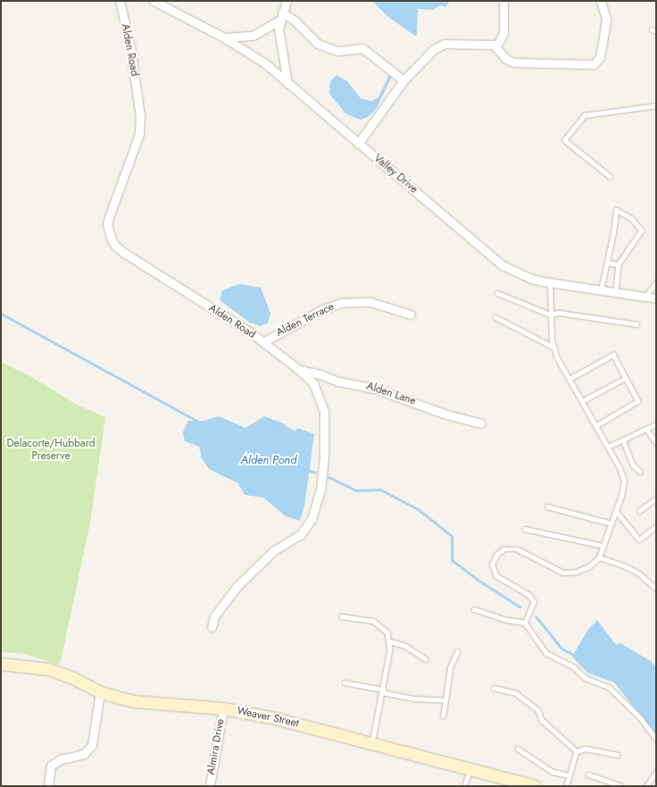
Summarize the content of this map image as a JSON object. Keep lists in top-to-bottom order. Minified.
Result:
{"streets":{"street":["Alden Road","Valley Drive","Alden Terrace","Alden Lane","Weaver Street","Almira Drive"]},"crossings":[["Alden Road","Alden Terrace"],["Alden Road","Alden Lane"],["Weaver Street","Almira Drive"]],"water":["Alden Pond"],"parks":["Delacorte/Hubbard Preserve"]}
